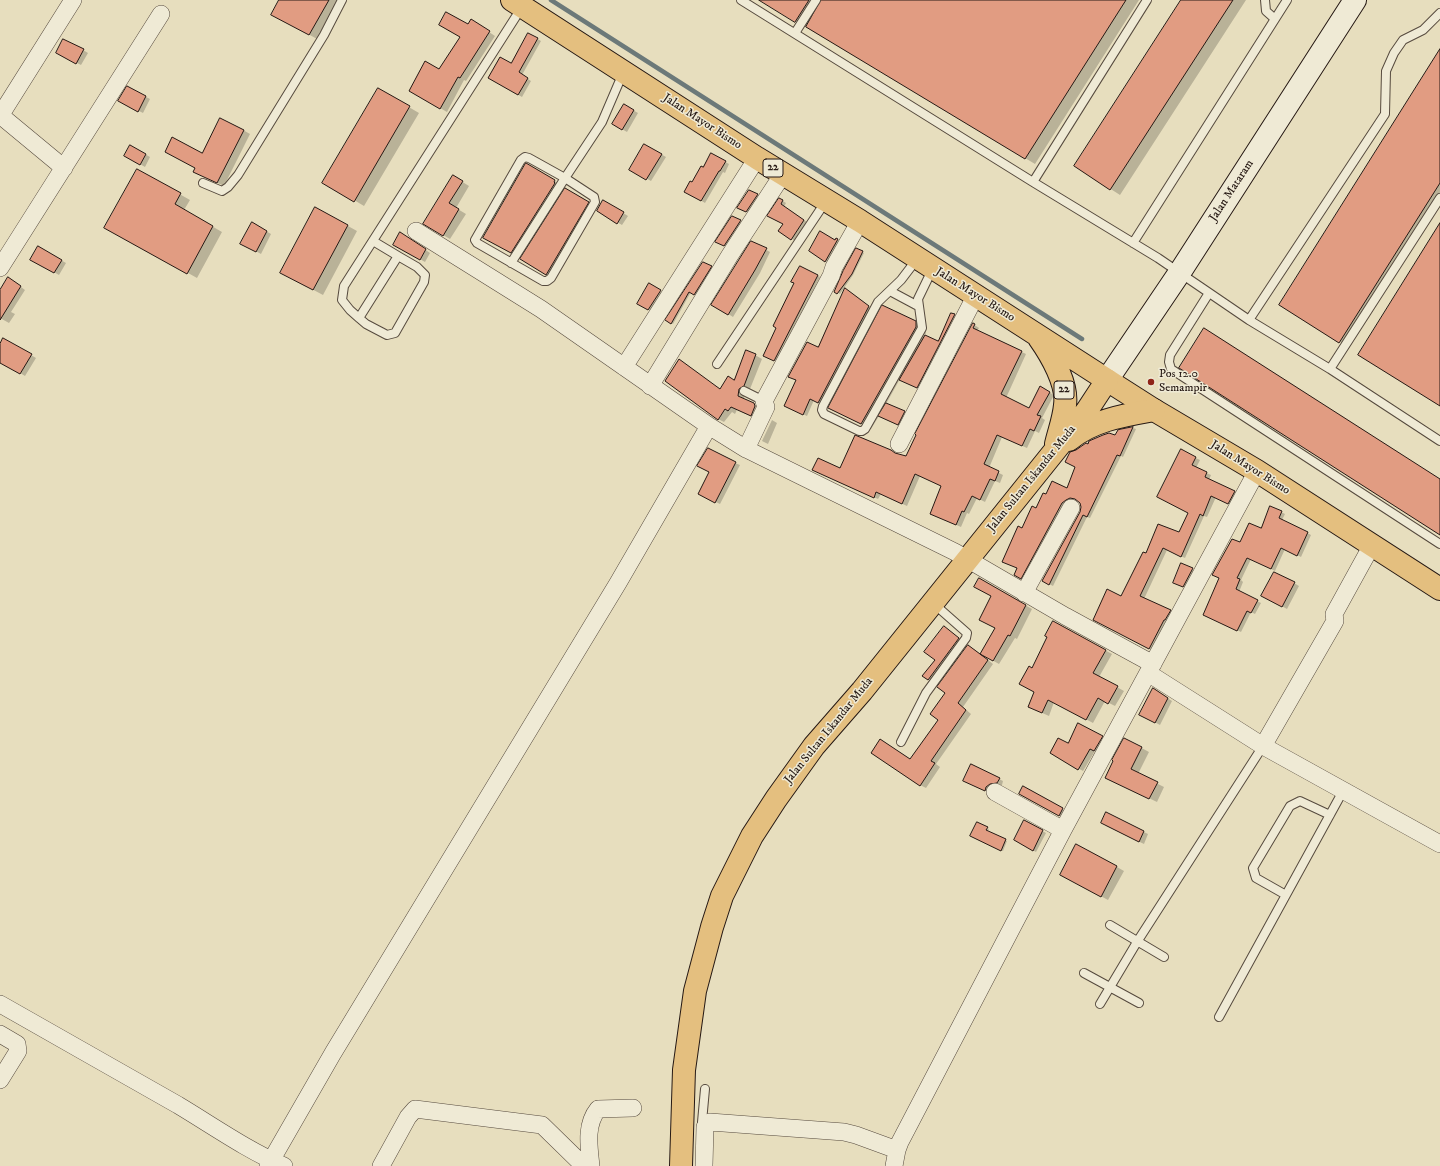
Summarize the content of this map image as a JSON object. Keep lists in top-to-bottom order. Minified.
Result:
{"streets":{"main road":["Jalan Mayor Bismo","22","Jalan Mataram","Jalan Sultan Iskandar Muda"]},"crossings":[["Jalan Mayor Bismo","22"],["Jalan Mayor Bismo","Jalan Mataram"],["Jalan Mayor Bismo","Jalan Sultan Iskandar Muda"],["22","Jalan Sultan Iskandar Muda"],["Jalan Mataram","Jalan Sultan Iskandar Muda"]],"places":["Pos 12.0 Semampir"]}
